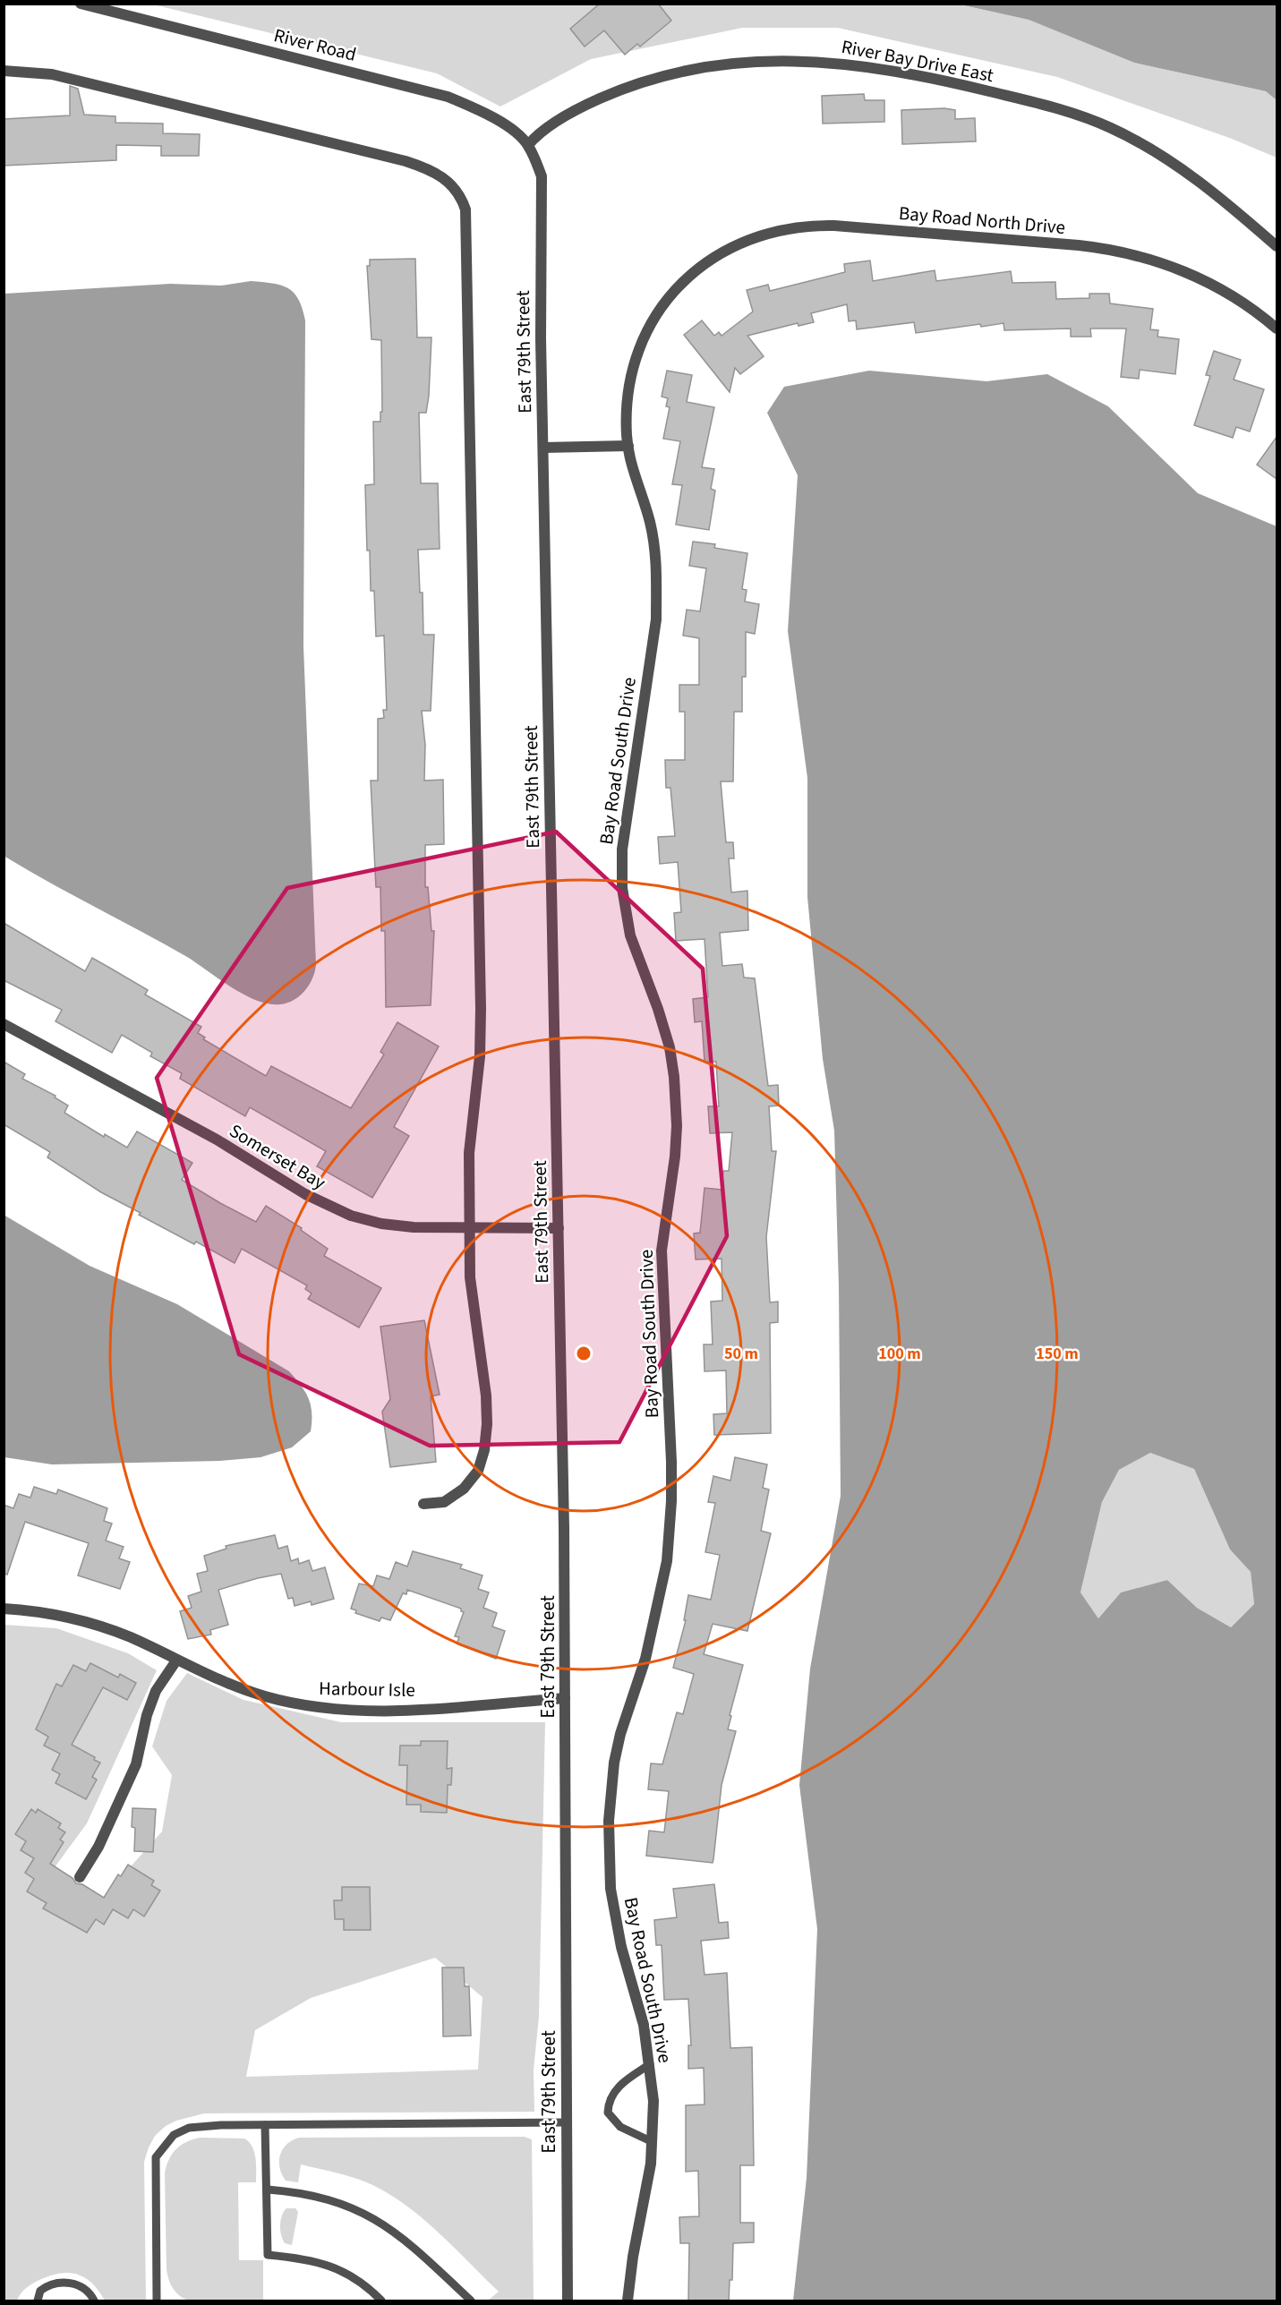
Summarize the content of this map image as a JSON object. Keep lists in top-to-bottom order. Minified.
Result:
{"streets":{"street":["River Road","River Bay Drive East","Bay Road North Drive","East 79th Street","Bay Road South Drive","Somerset Bay","Harbour Isle"]},"crossings":[["River Road","River Bay Drive East"],["River Road","East 79th Street"],["River Bay Drive East","East 79th Street"],["Bay Road North Drive","Bay Road South Drive"],["East 79th Street","Somerset Bay"],["East 79th Street","Harbour Isle"]],"rings":["50 m","100 m","150 m"]}
